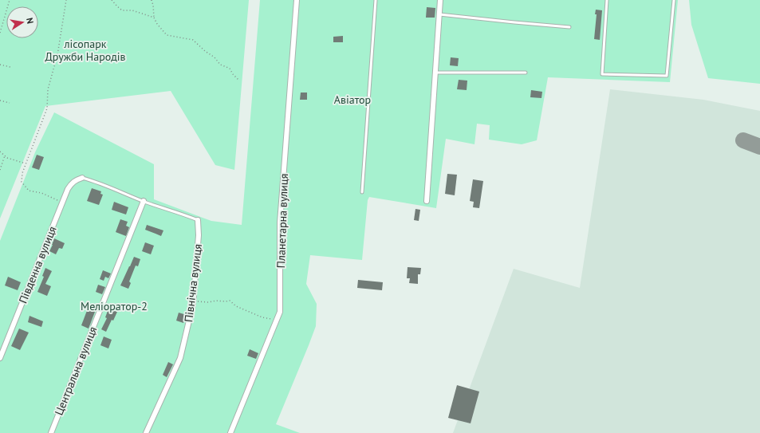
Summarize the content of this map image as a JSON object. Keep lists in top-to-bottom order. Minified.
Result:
{"streets":{"street":["Планетарна вулиця","Південна вулиця","Північна вулиця","Центральна вулиця"]},"parks":["лісопарк Дружби Народів","Авіатор","Меліоратор-2"],"north":"right"}
